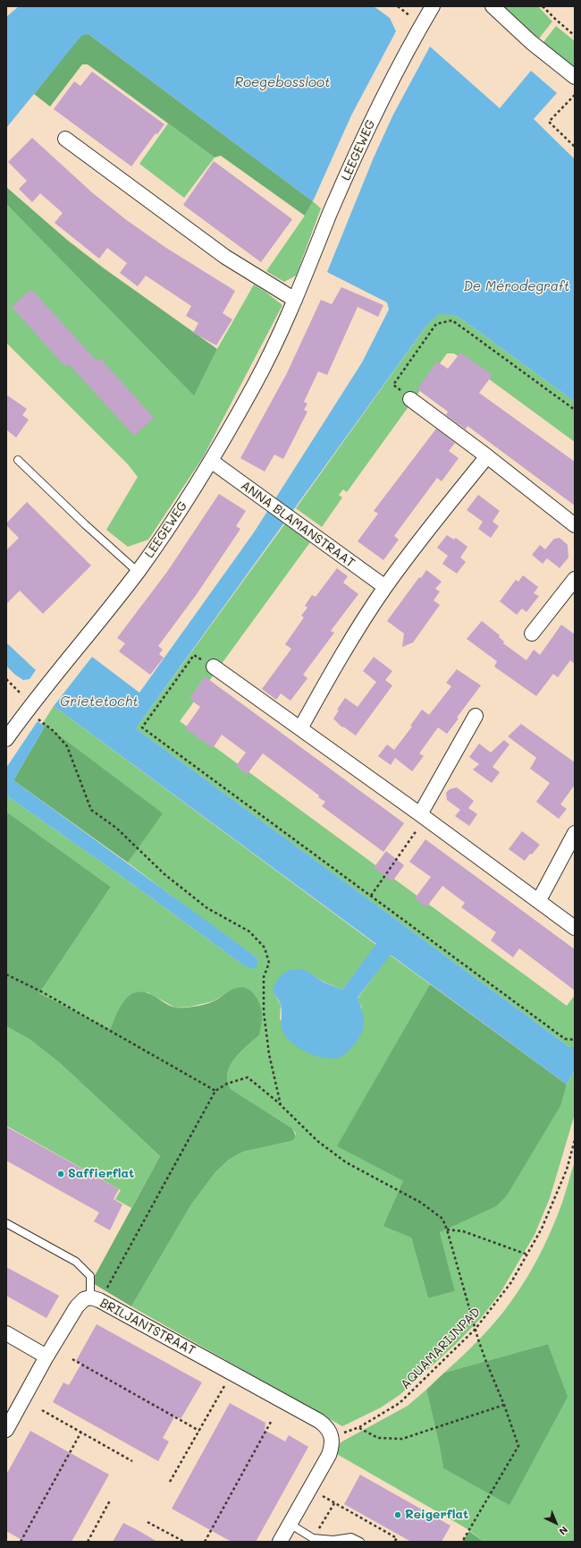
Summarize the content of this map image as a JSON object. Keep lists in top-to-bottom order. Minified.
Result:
{"streets":{"street":["LEEGEWEG","ANNA BLAMANSTRAAT","BRILJANTSTRAAT"],"path":["AQUAMARIJNPAD"]},"crossings":[["LEEGEWEG","ANNA BLAMANSTRAAT"],["BRILJANTSTRAAT","AQUAMARIJNPAD"]],"water":["Roegebossloot","De Mérodegraft","Grietetocht"],"places":["Saffierflat","Reigerflat"],"north":"bottom right"}
